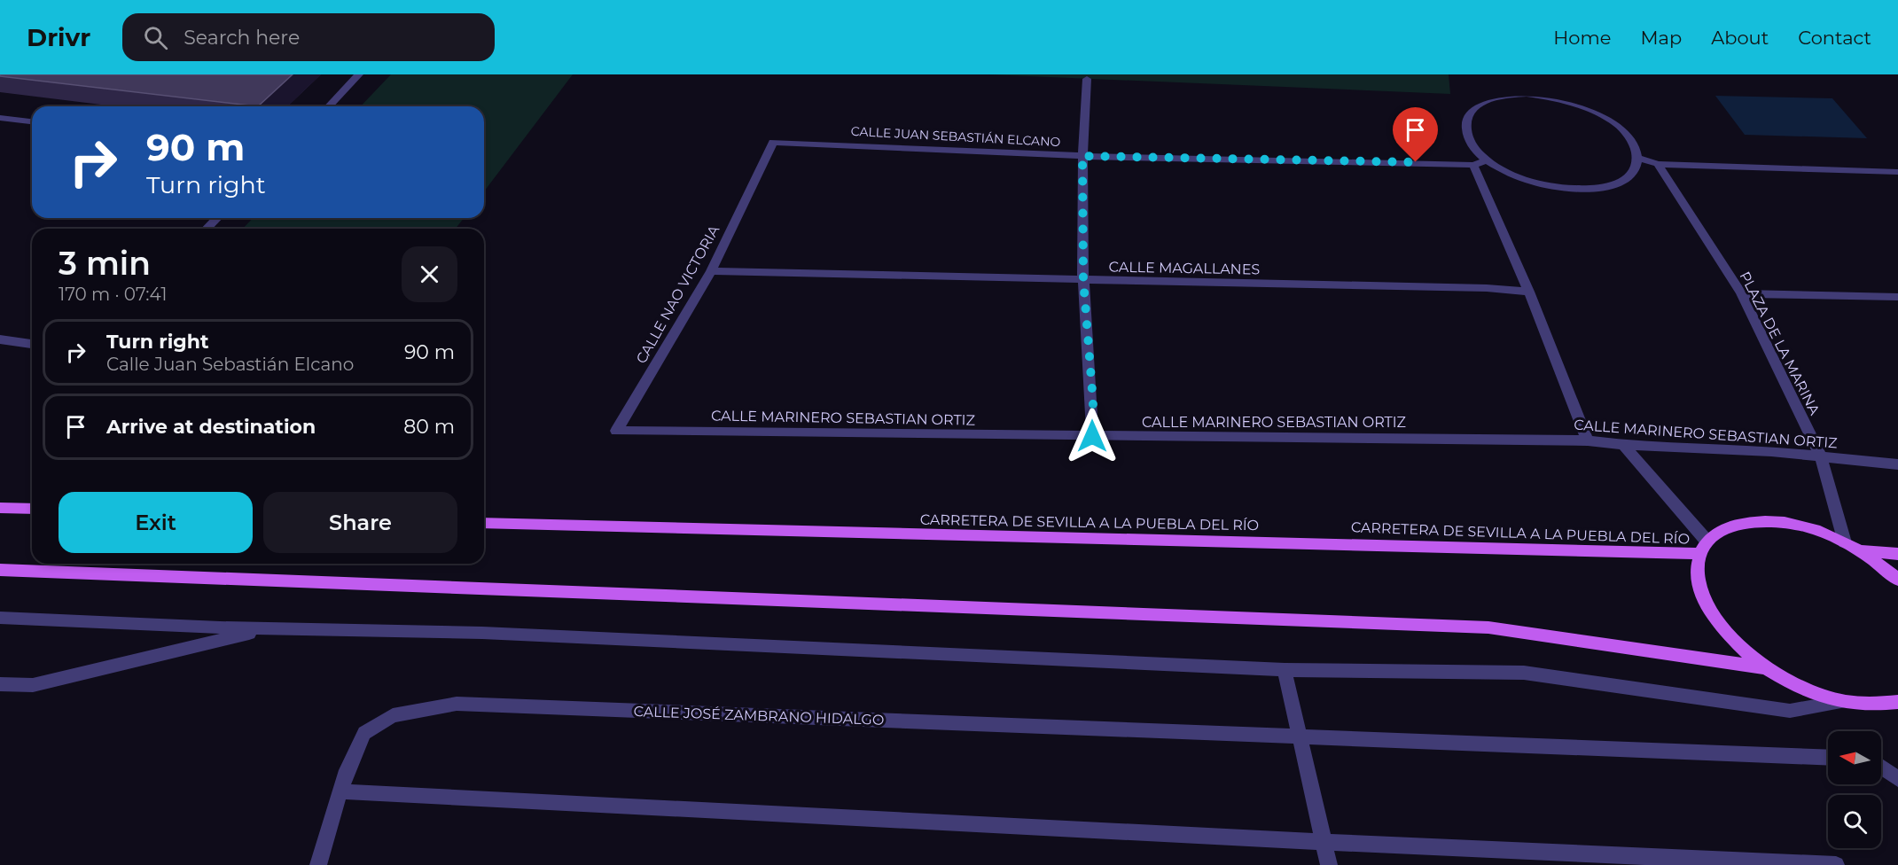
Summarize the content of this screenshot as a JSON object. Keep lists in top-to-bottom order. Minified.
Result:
{"streets":{"main road":["CARRETERA DE SEVILLA A LA PUEBLA DEL RÍO"],"street":["CALLE JUAN SEBASTIÁN ELCANO","CALLE MAGALLANES","CALLE NAO VICTORIA","PLAZA DE LA MARINA","CALLE MARINERO SEBASTIAN ORTIZ","CALLE JOSÉ ZAMBRANO HIDALGO"]},"crossings":[["CALLE JUAN SEBASTIÁN ELCANO","CALLE NAO VICTORIA"],["CALLE MAGALLANES","CALLE NAO VICTORIA"],["CALLE NAO VICTORIA","CALLE MARINERO SEBASTIAN ORTIZ"],["PLAZA DE LA MARINA","CALLE MARINERO SEBASTIAN ORTIZ"]],"north":"left","page":{"header":"Drivr","search":"Search here","nav":["Home","Map","About","Contact"],"turn":["90 m","Turn right"],"heading":["3 min","170 m · 07:41"],"list":[{"name":"Turn right","note":"Calle Juan Sebastián Elcano","value":"90 m"},{"name":"Arrive at destination","value":"80 m"}],"buttons":["Exit","Share"]}}
